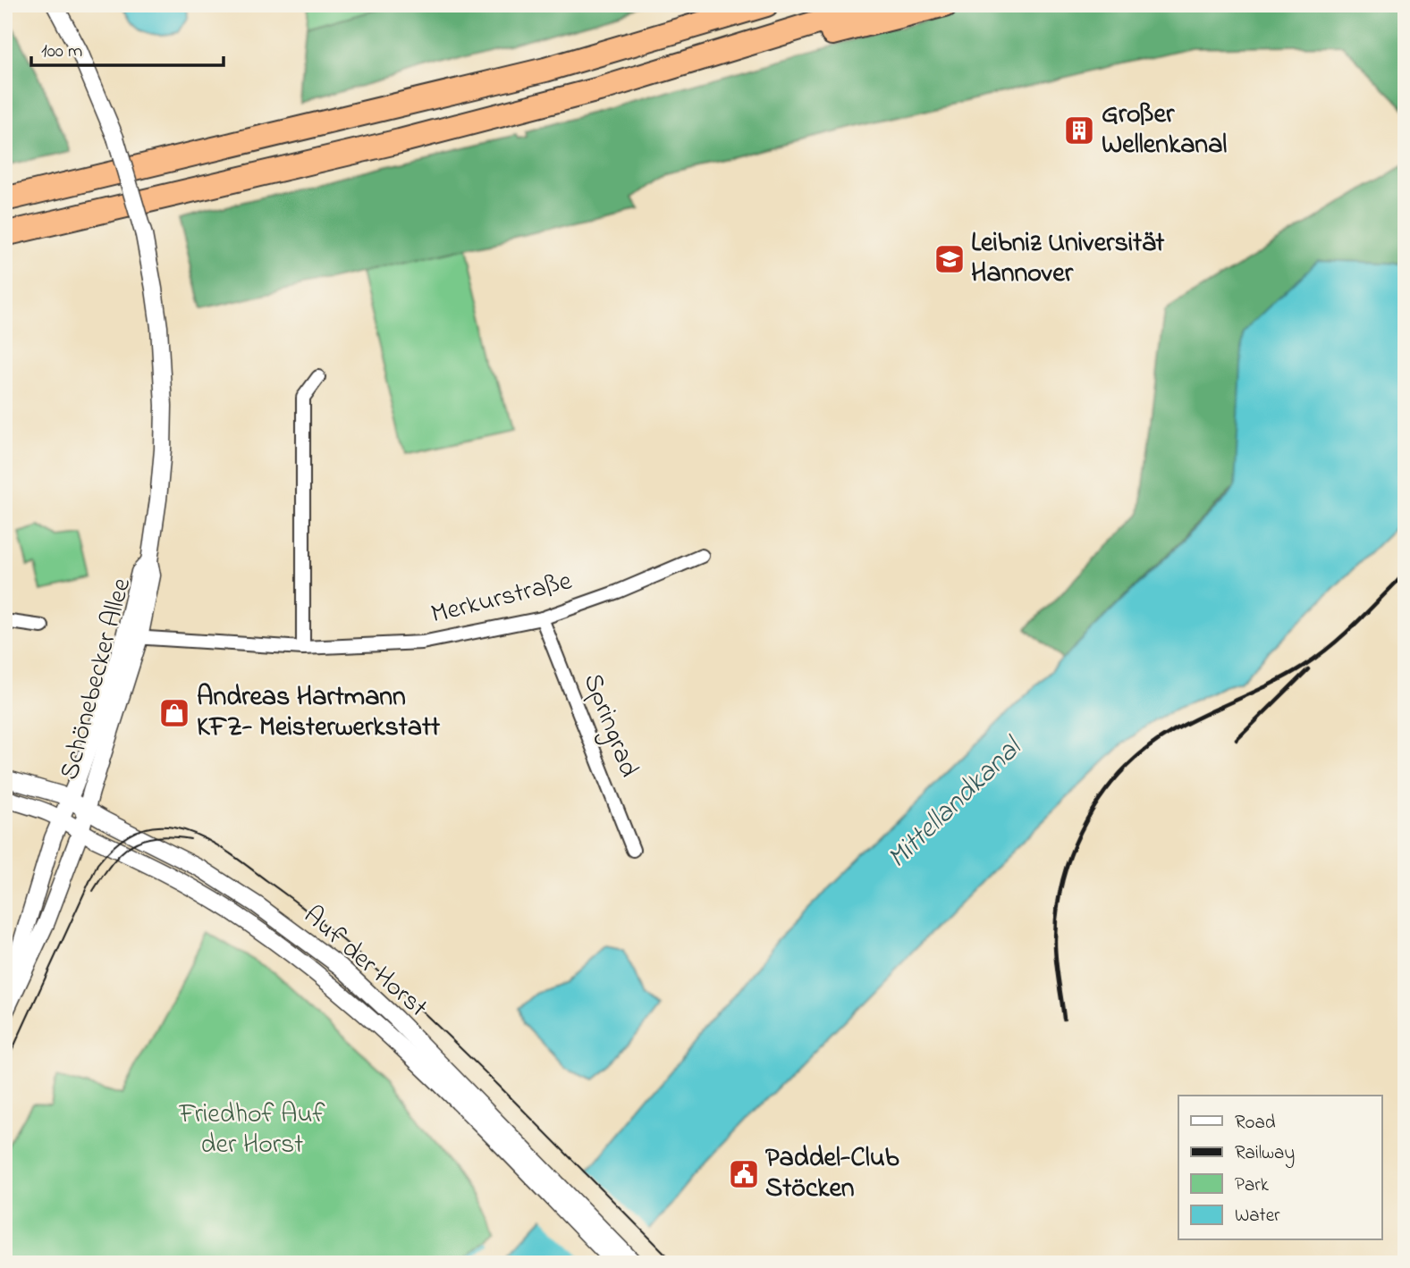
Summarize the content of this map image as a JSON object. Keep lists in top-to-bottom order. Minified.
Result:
{"streets":{"street":["Merkurstraße","Schönebecker Allee","Springrad","Auf der Horst"]},"crossings":[["Merkurstraße","Schönebecker Allee"],["Merkurstraße","Springrad"],["Schönebecker Allee","Auf der Horst"]],"water":["Mittellandkanal"],"parks":["Friedhof Auf der Horst"],"places":{"building":["Großer Wellenkanal"],"school or university":["Leibniz Universität Hannover"],"shop":["Andreas Hartmann KFZ- Meisterwerkstatt"],"public building":["Paddel-Club Stöcken"]},"legend":["Road","Railway","Park","Water"],"scale_bar":"100 m"}
